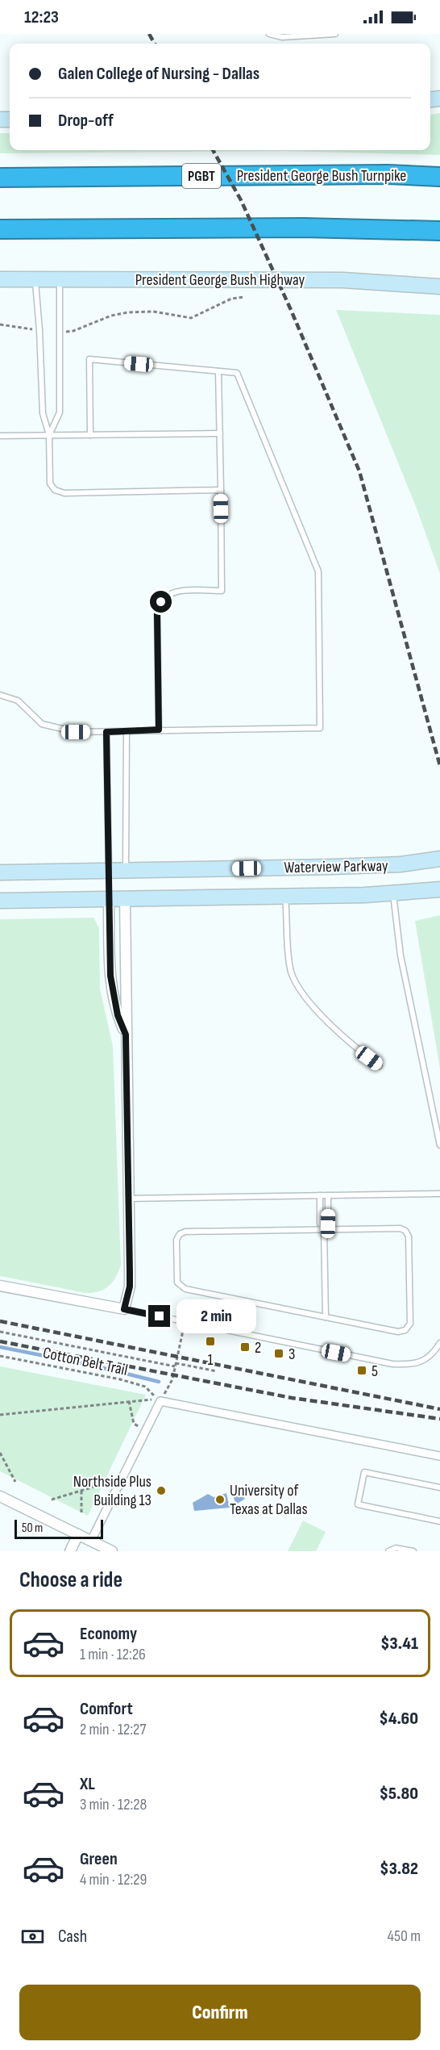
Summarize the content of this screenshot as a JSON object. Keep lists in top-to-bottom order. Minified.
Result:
{"streets":{"highway":["President George Bush Turnpike","PGBT"],"main road":["President George Bush Highway","Waterview Parkway"],"path":["Cotton Belt Trail"]},"places":{"transit":["1","2","3","5"],"other":["Northside Plus Building 13","University of Texas at Dallas"]},"scale_bar":"50 m","page":{"status":"12:23","banner":["Galen College of Nursing - Dallas","Drop-off"],"bubble":"2 min","scale":"50 m","heading":"Choose a ride","list":[{"name":"Economy","note":"1 min · 12:26","value":"$3.41"},{"name":"Comfort","note":"2 min · 12:27","value":"$4.60"},{"name":"XL","note":"3 min · 12:28","value":"$5.80"},{"name":"Green","note":"4 min · 12:29","value":"$3.82"}],"pay":["Cash","450 m"],"buttons":"Confirm"}}
